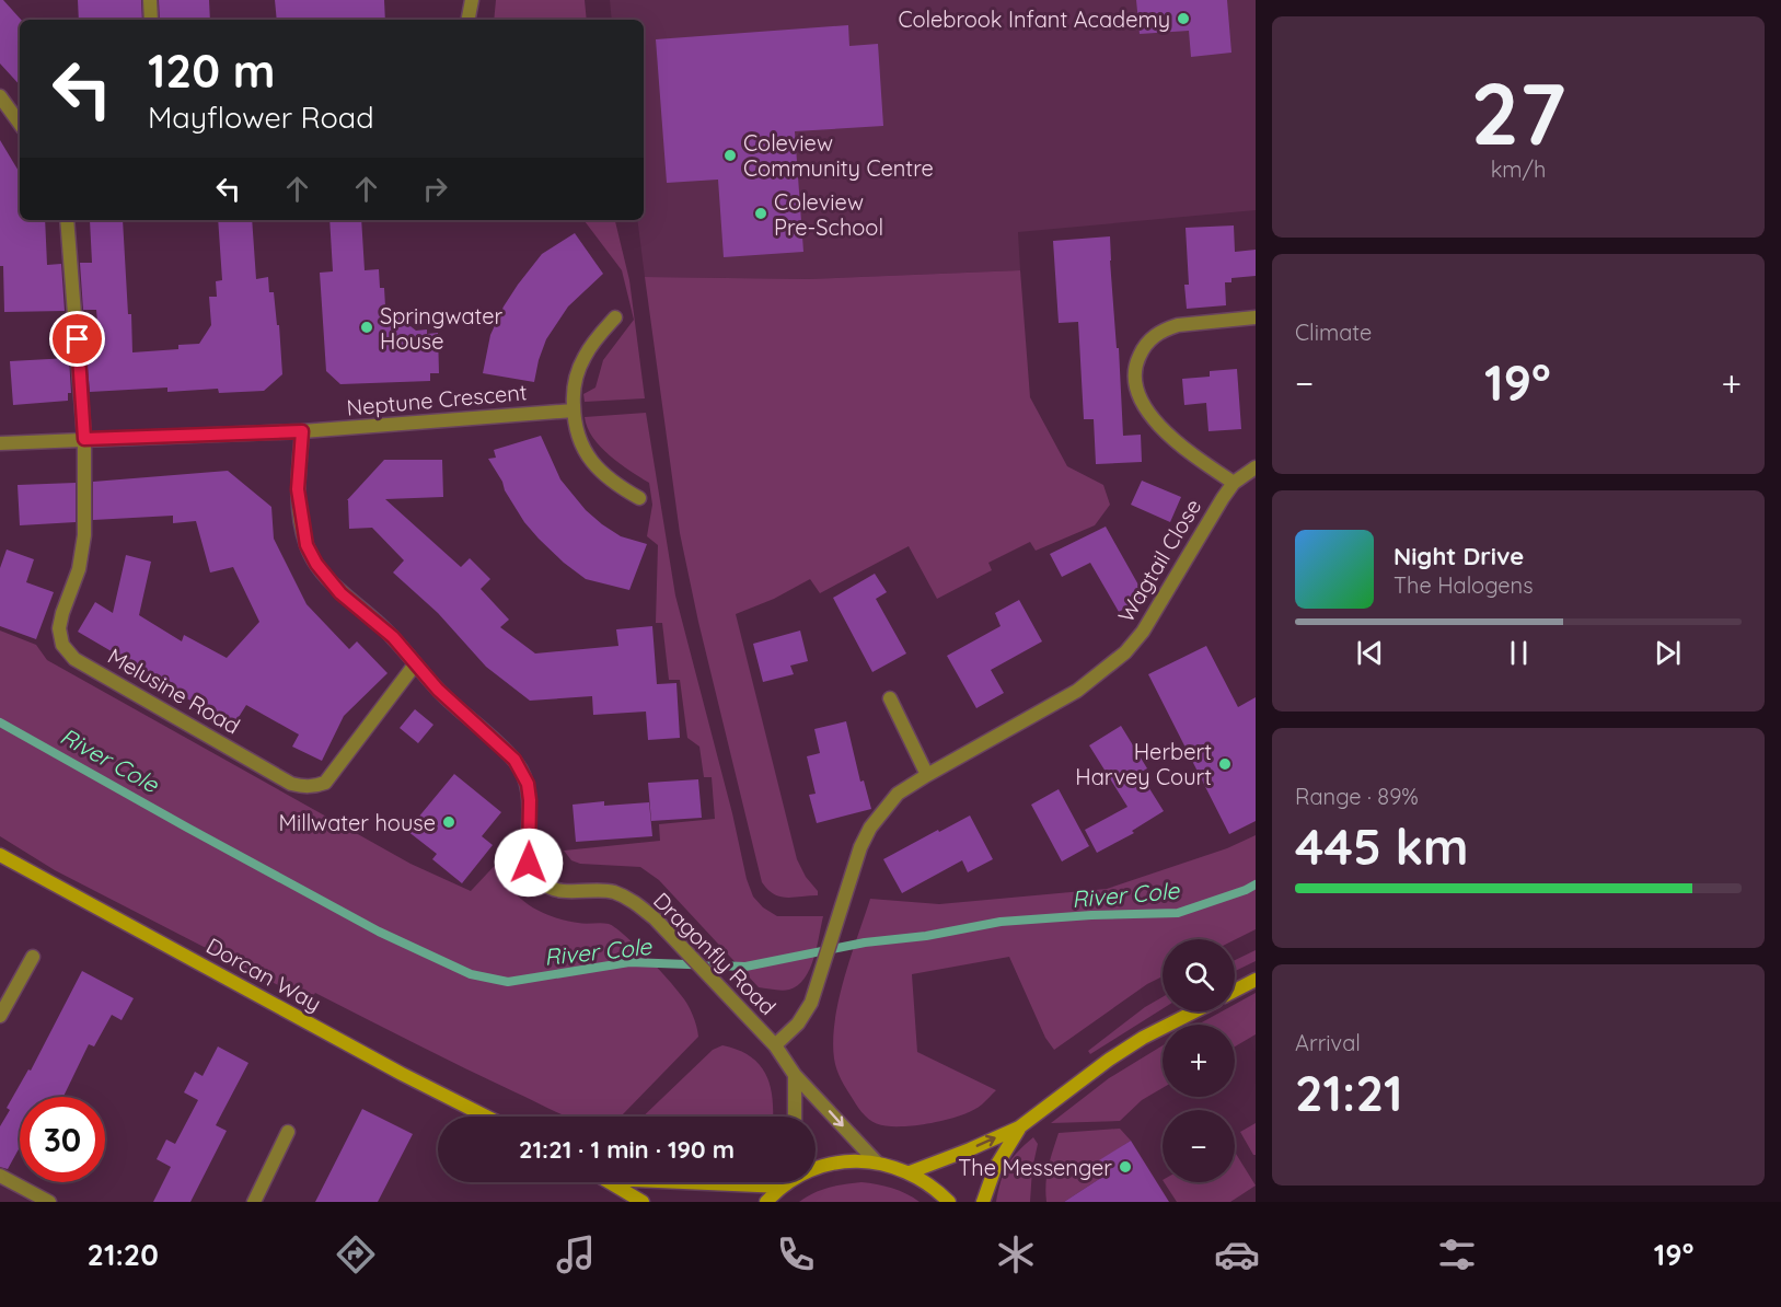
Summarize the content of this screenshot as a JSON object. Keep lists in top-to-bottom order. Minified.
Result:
{"streets":{"main road":["Dorcan Way"],"street":["Neptune Crescent","Wagtail Close","Melusine Road","Dragonfly Road"]},"crossings":[["Neptune Crescent","Melusine Road"],["Neptune Crescent","Dragonfly Road"],["Wagtail Close","Dragonfly Road"],["Melusine Road","Dragonfly Road"]],"water":["River Cole"],"places":["Colebrook Infant Academy","Coleview Community Centre","Coleview Pre-School","Springwater House","Herbert Harvey Court","Millwater house","The Messenger"],"page":{"tile":[["27","km/h"],"Climate",["Range · 89%","445 km"],["Arrival","21:21"]],"turn":["120 m","Mayflower Road"],"heat":["−","19°","+"],"song":["Night Drive","The Halogens"],"map_buttons":["+","−"],"limit":"30","trip":"21:21 · 1 min · 190 m","tabs":["21:20","19°"]}}
